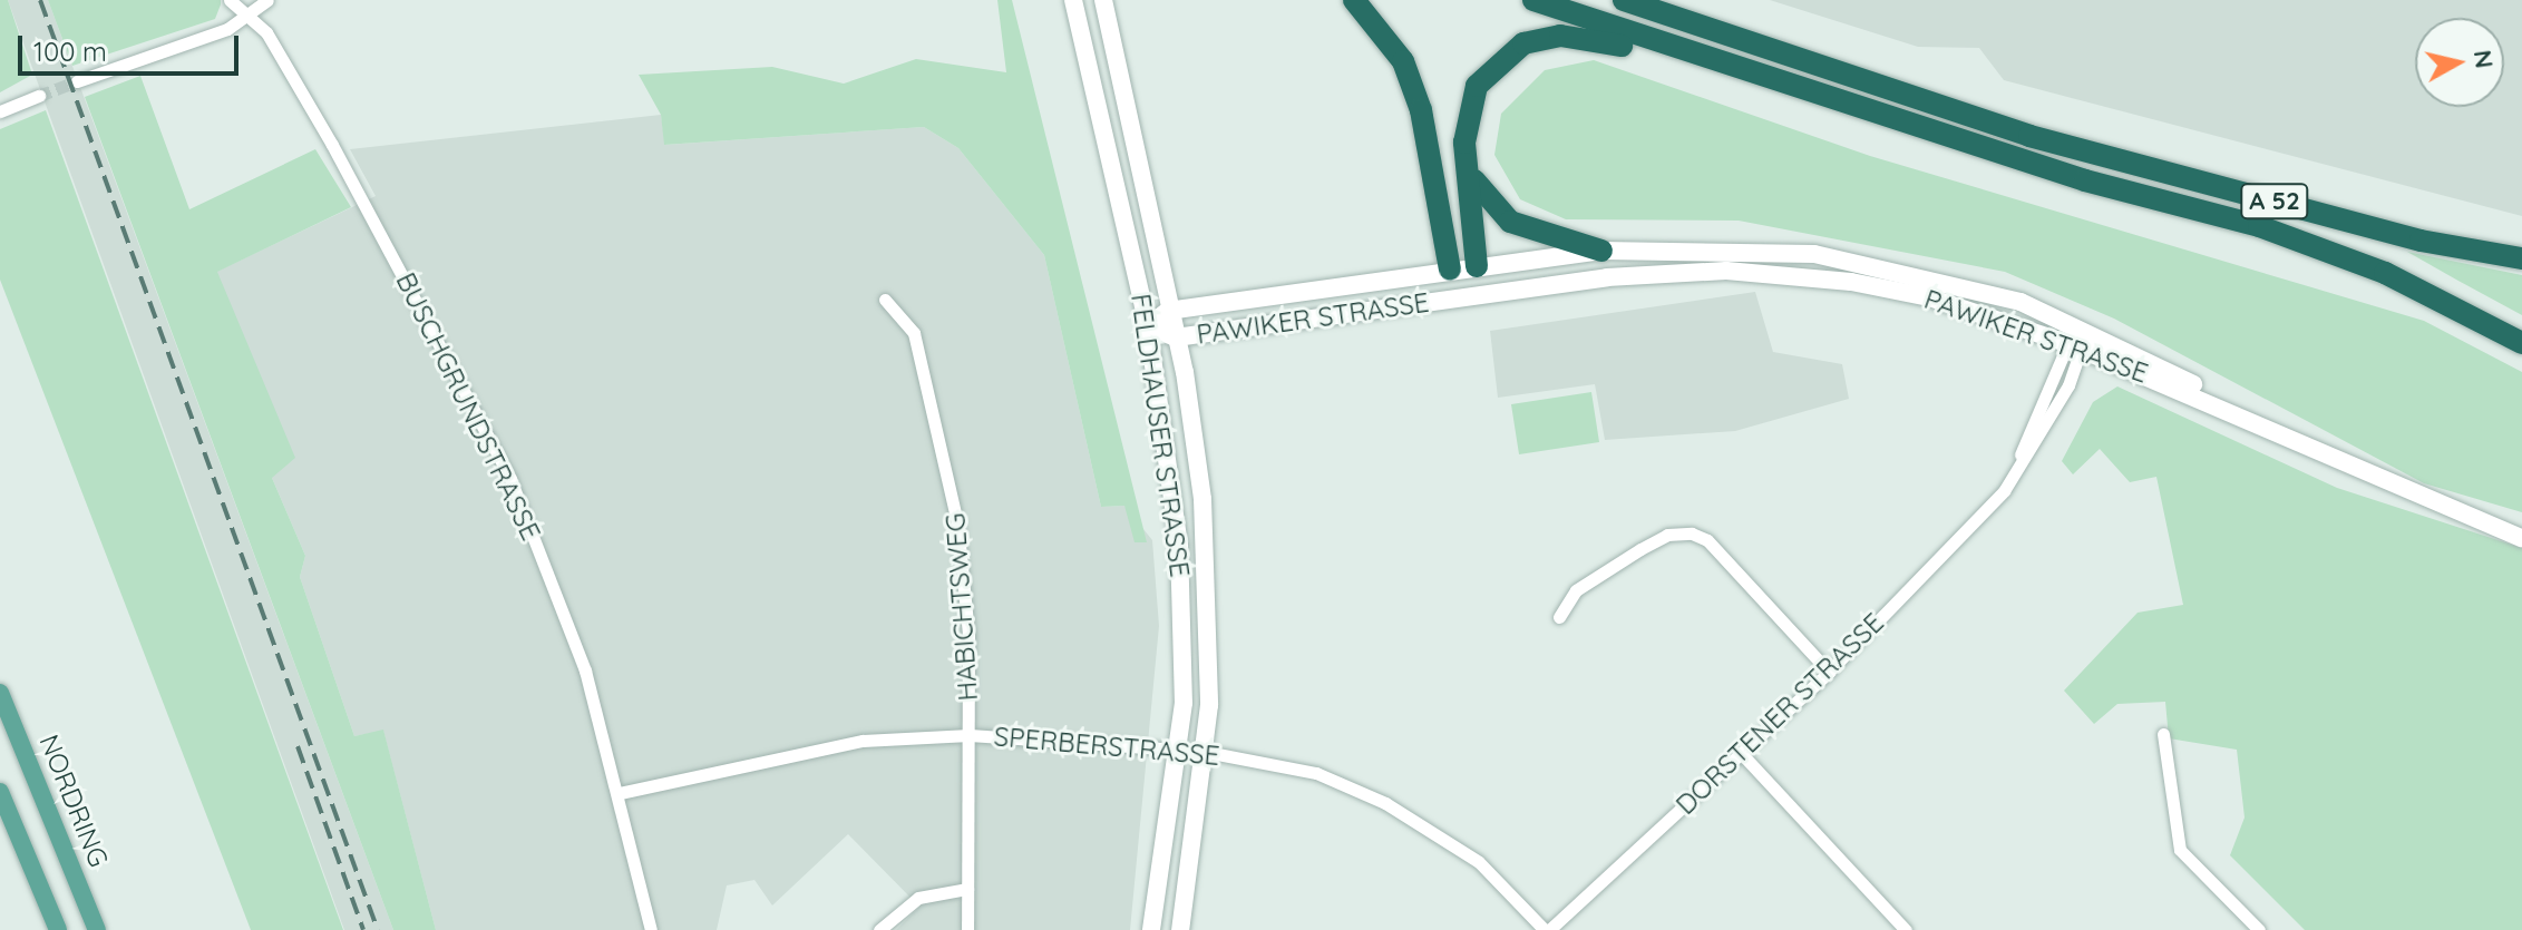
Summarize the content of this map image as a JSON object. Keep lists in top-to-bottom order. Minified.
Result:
{"streets":{"highway":["A 52"],"main road":["PAWIKER STRASSE","FELDHAUSER STRASSE","NORDRING"],"street":["BUSCHGRUNDSTRASSE","HABICHTSWEG","DORSTENER STRASSE","SPERBERSTRASSE"]},"crossings":[["PAWIKER STRASSE","FELDHAUSER STRASSE"],["PAWIKER STRASSE","DORSTENER STRASSE"],["BUSCHGRUNDSTRASSE","SPERBERSTRASSE"],["FELDHAUSER STRASSE","SPERBERSTRASSE"],["HABICHTSWEG","SPERBERSTRASSE"],["DORSTENER STRASSE","SPERBERSTRASSE"]],"scale_bar":"100 m","north":"right"}
